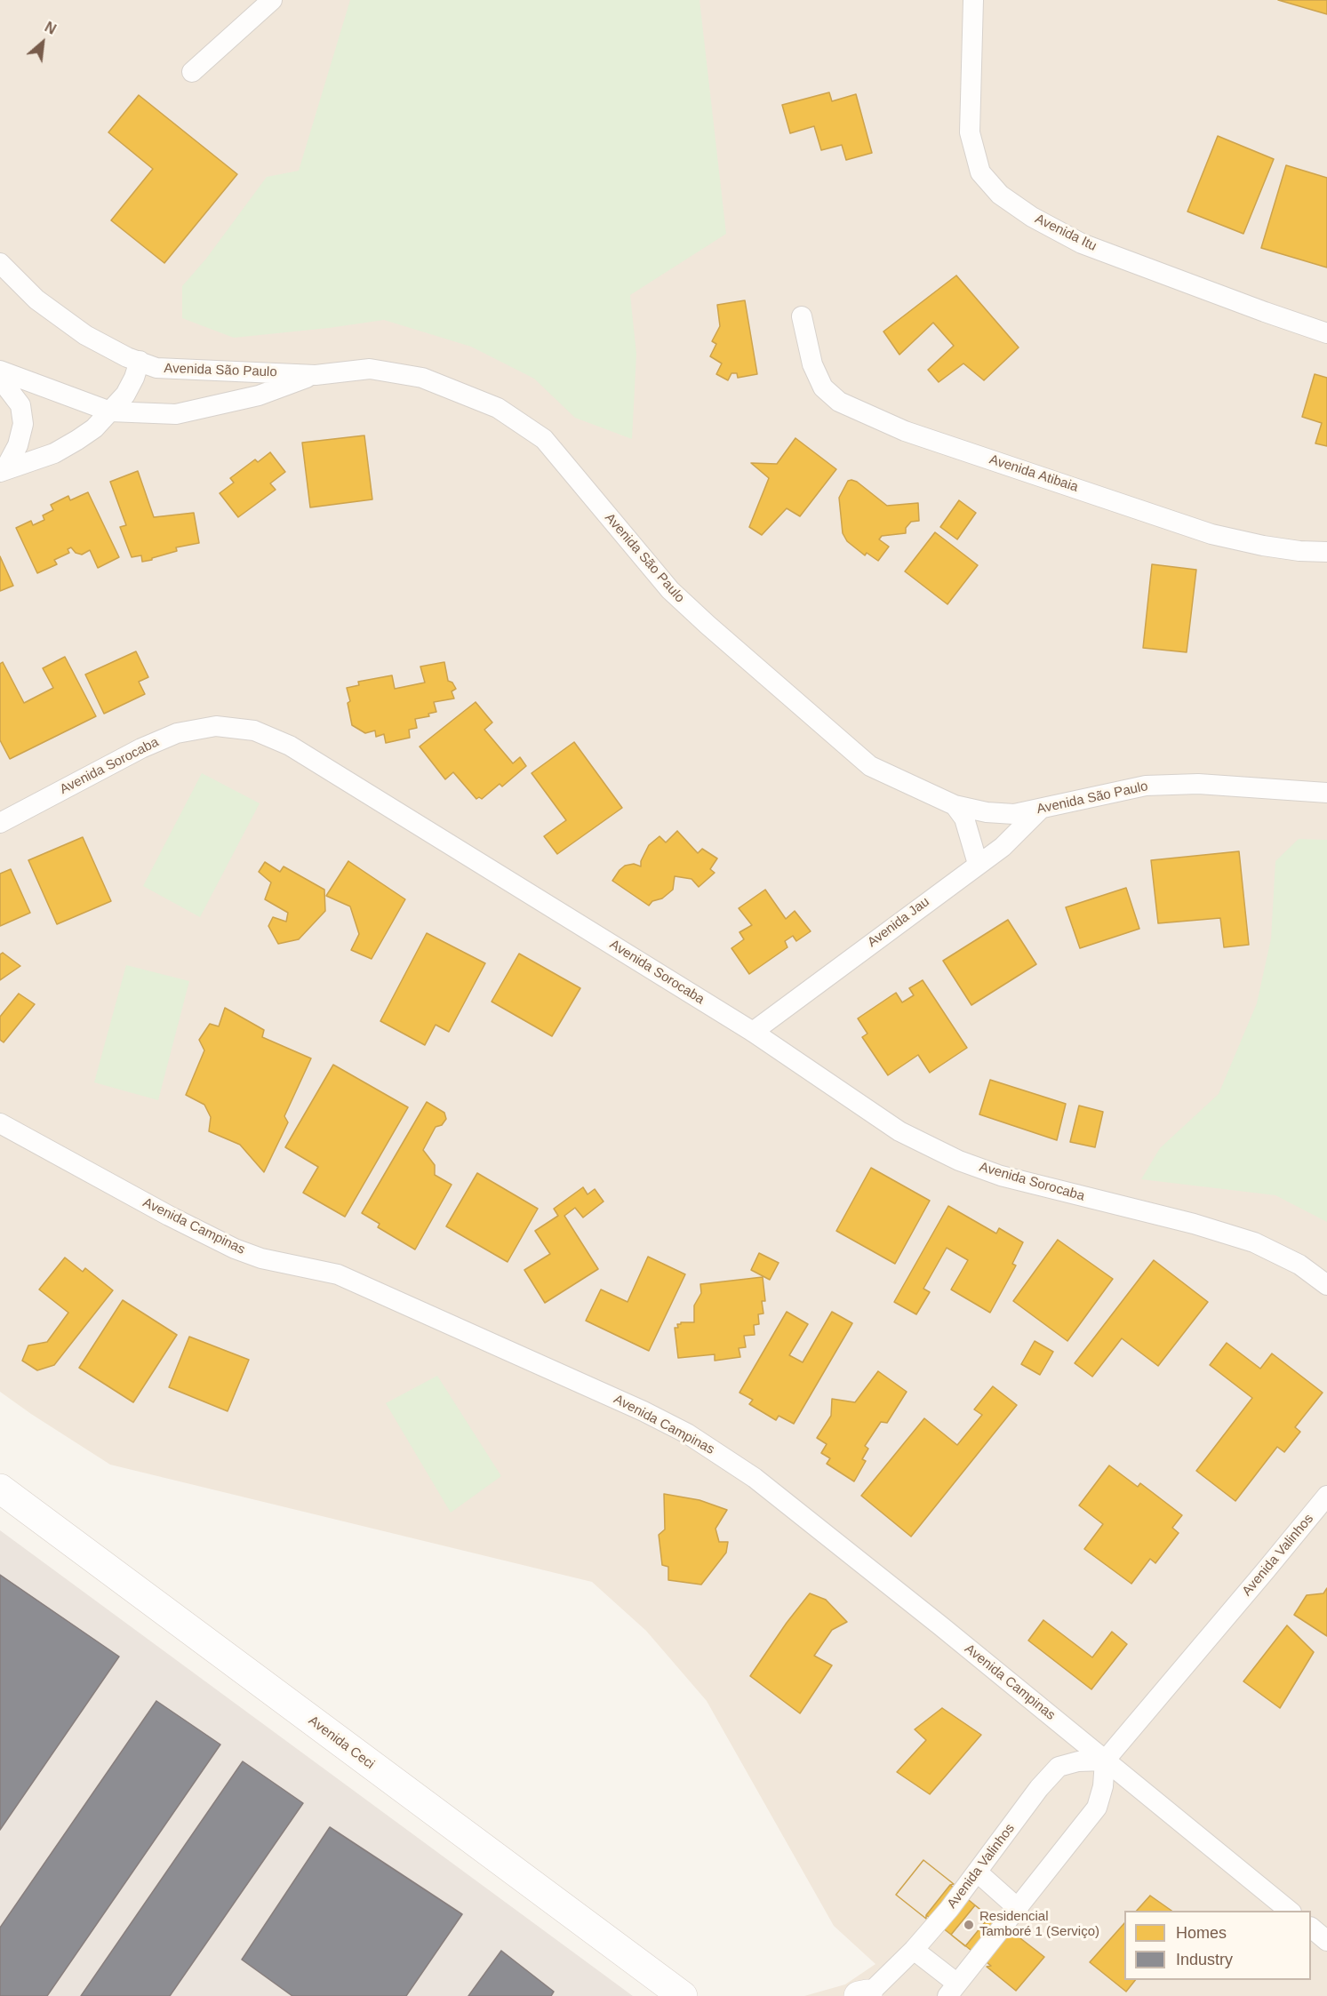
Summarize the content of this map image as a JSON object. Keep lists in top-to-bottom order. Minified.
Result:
{"streets":{"main road":["Avenida Ceci"],"street":["Avenida Itu","Avenida São Paulo","Avenida Atibaia","Avenida Sorocaba","Avenida Jau","Avenida Campinas","Avenida Valinhos"]},"crossings":[["Avenida São Paulo","Avenida Jau"],["Avenida Sorocaba","Avenida Jau"],["Avenida Campinas","Avenida Valinhos"]],"places":["Residencial Tamboré 1 (Serviço)"],"legend":["Homes","Industry"],"north":"top right"}
